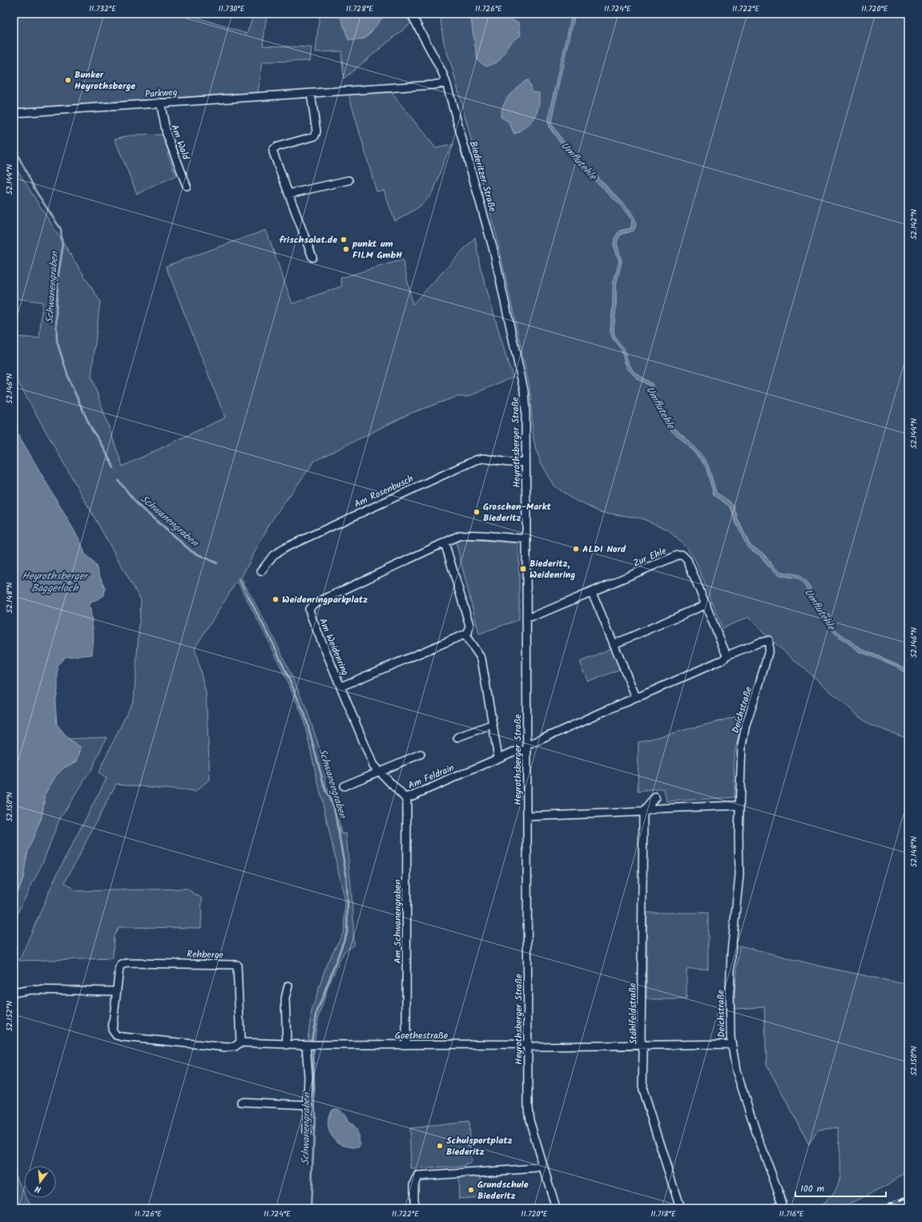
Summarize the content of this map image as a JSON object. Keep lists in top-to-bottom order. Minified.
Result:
{"streets":{"street":["Parkweg","Am Wald","Biederitzer Straße","Heyrothsberger Straße","Am Rosenbusch","Zur Ehle","Am Weidenring","Deichstraße","Am Feldrain","Am Schwanengraben","Rehberge","Stählfeldstraße","Goethestraße"]},"crossings":[["Parkweg","Am Wald"],["Parkweg","Biederitzer Straße"],["Biederitzer Straße","Heyrothsberger Straße"],["Heyrothsberger Straße","Am Rosenbusch"],["Heyrothsberger Straße","Zur Ehle"],["Heyrothsberger Straße","Am Weidenring"],["Heyrothsberger Straße","Am Feldrain"],["Heyrothsberger Straße","Goethestraße"],["Zur Ehle","Deichstraße"],["Am Weidenring","Am Feldrain"],["Deichstraße","Goethestraße"],["Am Feldrain","Am Schwanengraben"],["Am Schwanengraben","Goethestraße"],["Rehberge","Goethestraße"],["Stählfeldstraße","Goethestraße"]],"water":["Umflutehle","Schwanengraben","Heyrothsberger Baggerloch"],"places":{"other":["Bunker Heyrothsberge","frischsalat.de","punkt um FILM GmbH","Groschen-Markt Biederitz","ALDI Nord","Weidenringparkplatz","Schulsportplatz Biederitz","Grundschule Biederitz"],"transit":["Biederitz, Weidenring"]},"scale_bar":"100 m","north":"bottom","coordinates":["11.732°E","11.730°E","11.728°E","11.726°E","11.724°E","11.722°E","11.720°E","52.144°N","52.142°N","52.146°N","52.148°N","52.150°N","52.152°N","11.718°E","11.716°E"]}
